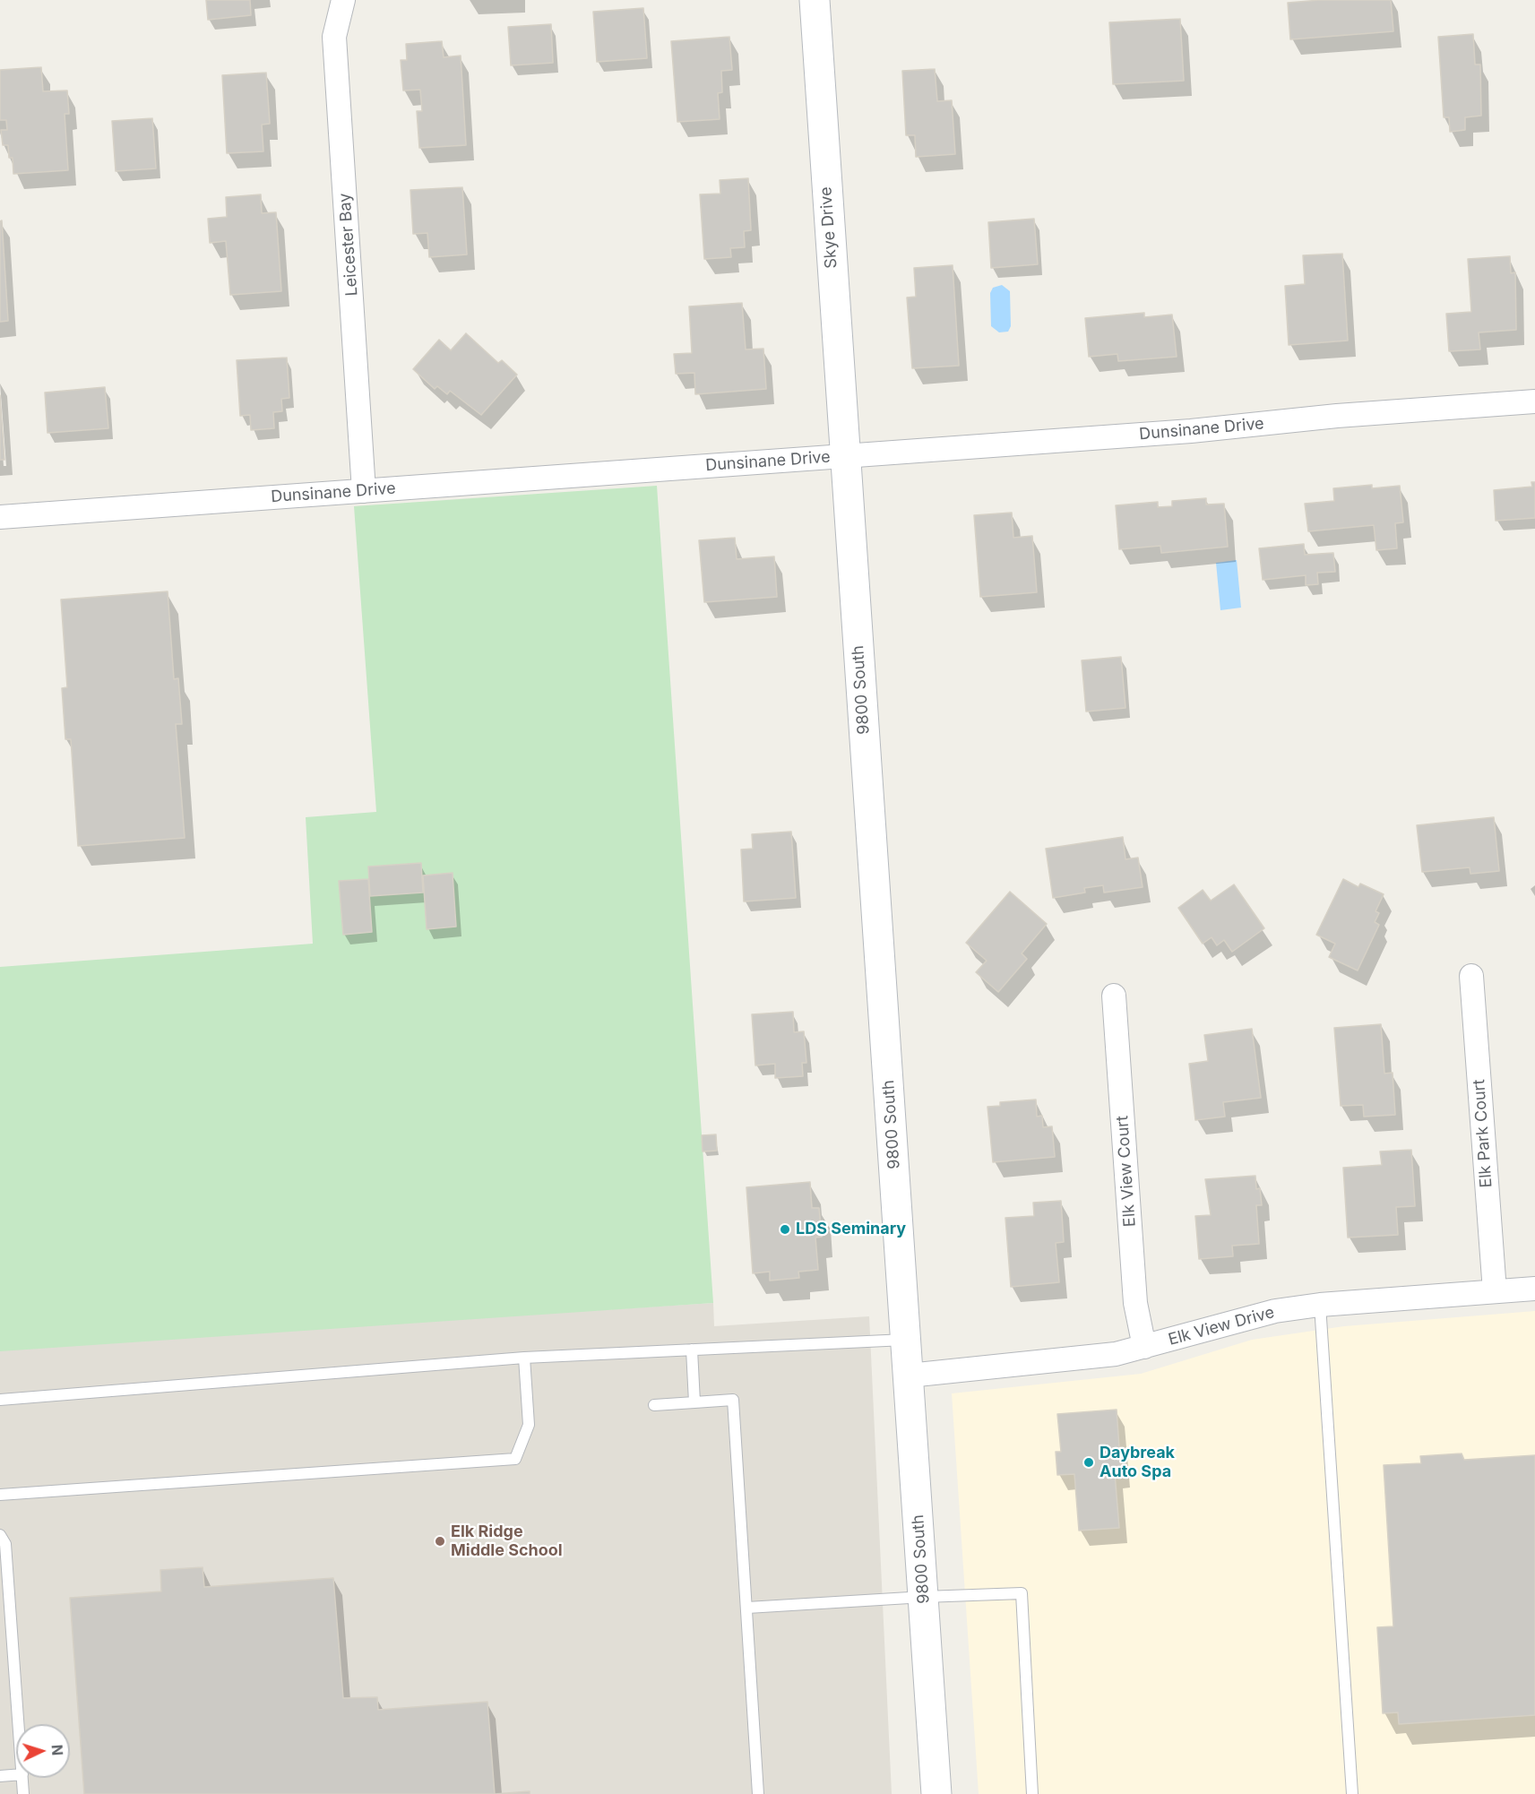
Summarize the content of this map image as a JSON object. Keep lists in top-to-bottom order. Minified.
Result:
{"streets":{"main road":["Skye Drive","9800 South"],"street":["Leicester Bay","Dunsinane Drive","Elk Park Court","Elk View Court","Elk View Drive"]},"crossings":[["Skye Drive","Dunsinane Drive"],["Skye Drive","9800 South"],["Leicester Bay","Dunsinane Drive"],["Dunsinane Drive","9800 South"],["9800 South","Elk View Drive"],["Elk Park Court","Elk View Drive"],["Elk View Court","Elk View Drive"]],"places":["LDS Seminary","Daybreak Auto Spa","Elk Ridge Middle School"],"north":"right"}
